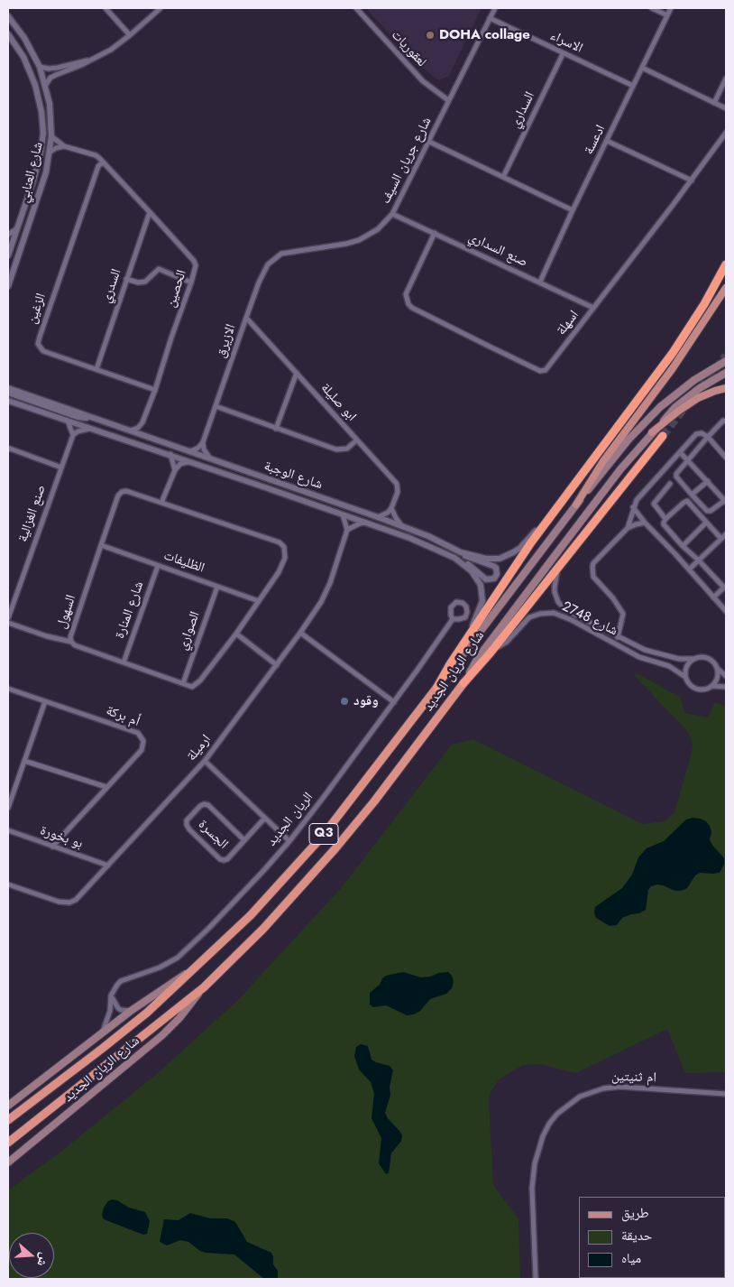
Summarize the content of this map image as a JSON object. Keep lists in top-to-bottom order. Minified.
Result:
{"streets":{"highway":["شارع الريان الجديد","Q3"],"street":["الاسراء","لعقوريات","السداري","ادعسة","شارع جريان السيف","شارع العنابي","صنع السداري","السدري","الحصين","الزغين","اسهلة","الازيرق","ابو صليلة","شارع الوجبة","صنع الغزالية","الظليفات","شارع المنارة","السهول","شارع 2748","الصواري","أم بركة","ارميلة","الريان الجديد","الجسرة","بو بخورة","ام ثنيتين"]},"crossings":[["الاسراء","السداري"],["الاسراء","ادعسة"],["الاسراء","شارع جريان السيف"],["لعقوريات","شارع جريان السيف"],["ادعسة","صنع السداري"],["شارع جريان السيف","صنع السداري"],["شارع جريان السيف","الازيرق"],["شارع العنابي","الحصين"],["صنع السداري","اسهلة"],["السدري","الحصين"],["السدري","الزغين"],["الحصين","الزغين"],["الحصين","شارع الوجبة"],["الازيرق","ابو صليلة"],["الظليفات","شارع المنارة"],["الظليفات","السهول"],["الظليفات","الصواري"],["شارع المنارة","السهول"],["السهول","الصواري"],["أم بركة","بو بخورة"],["ارميلة","بو بخورة"]],"places":["DOHA collage","وقود"],"legend":["طريق","حديقة","مياه"],"north":"right"}
